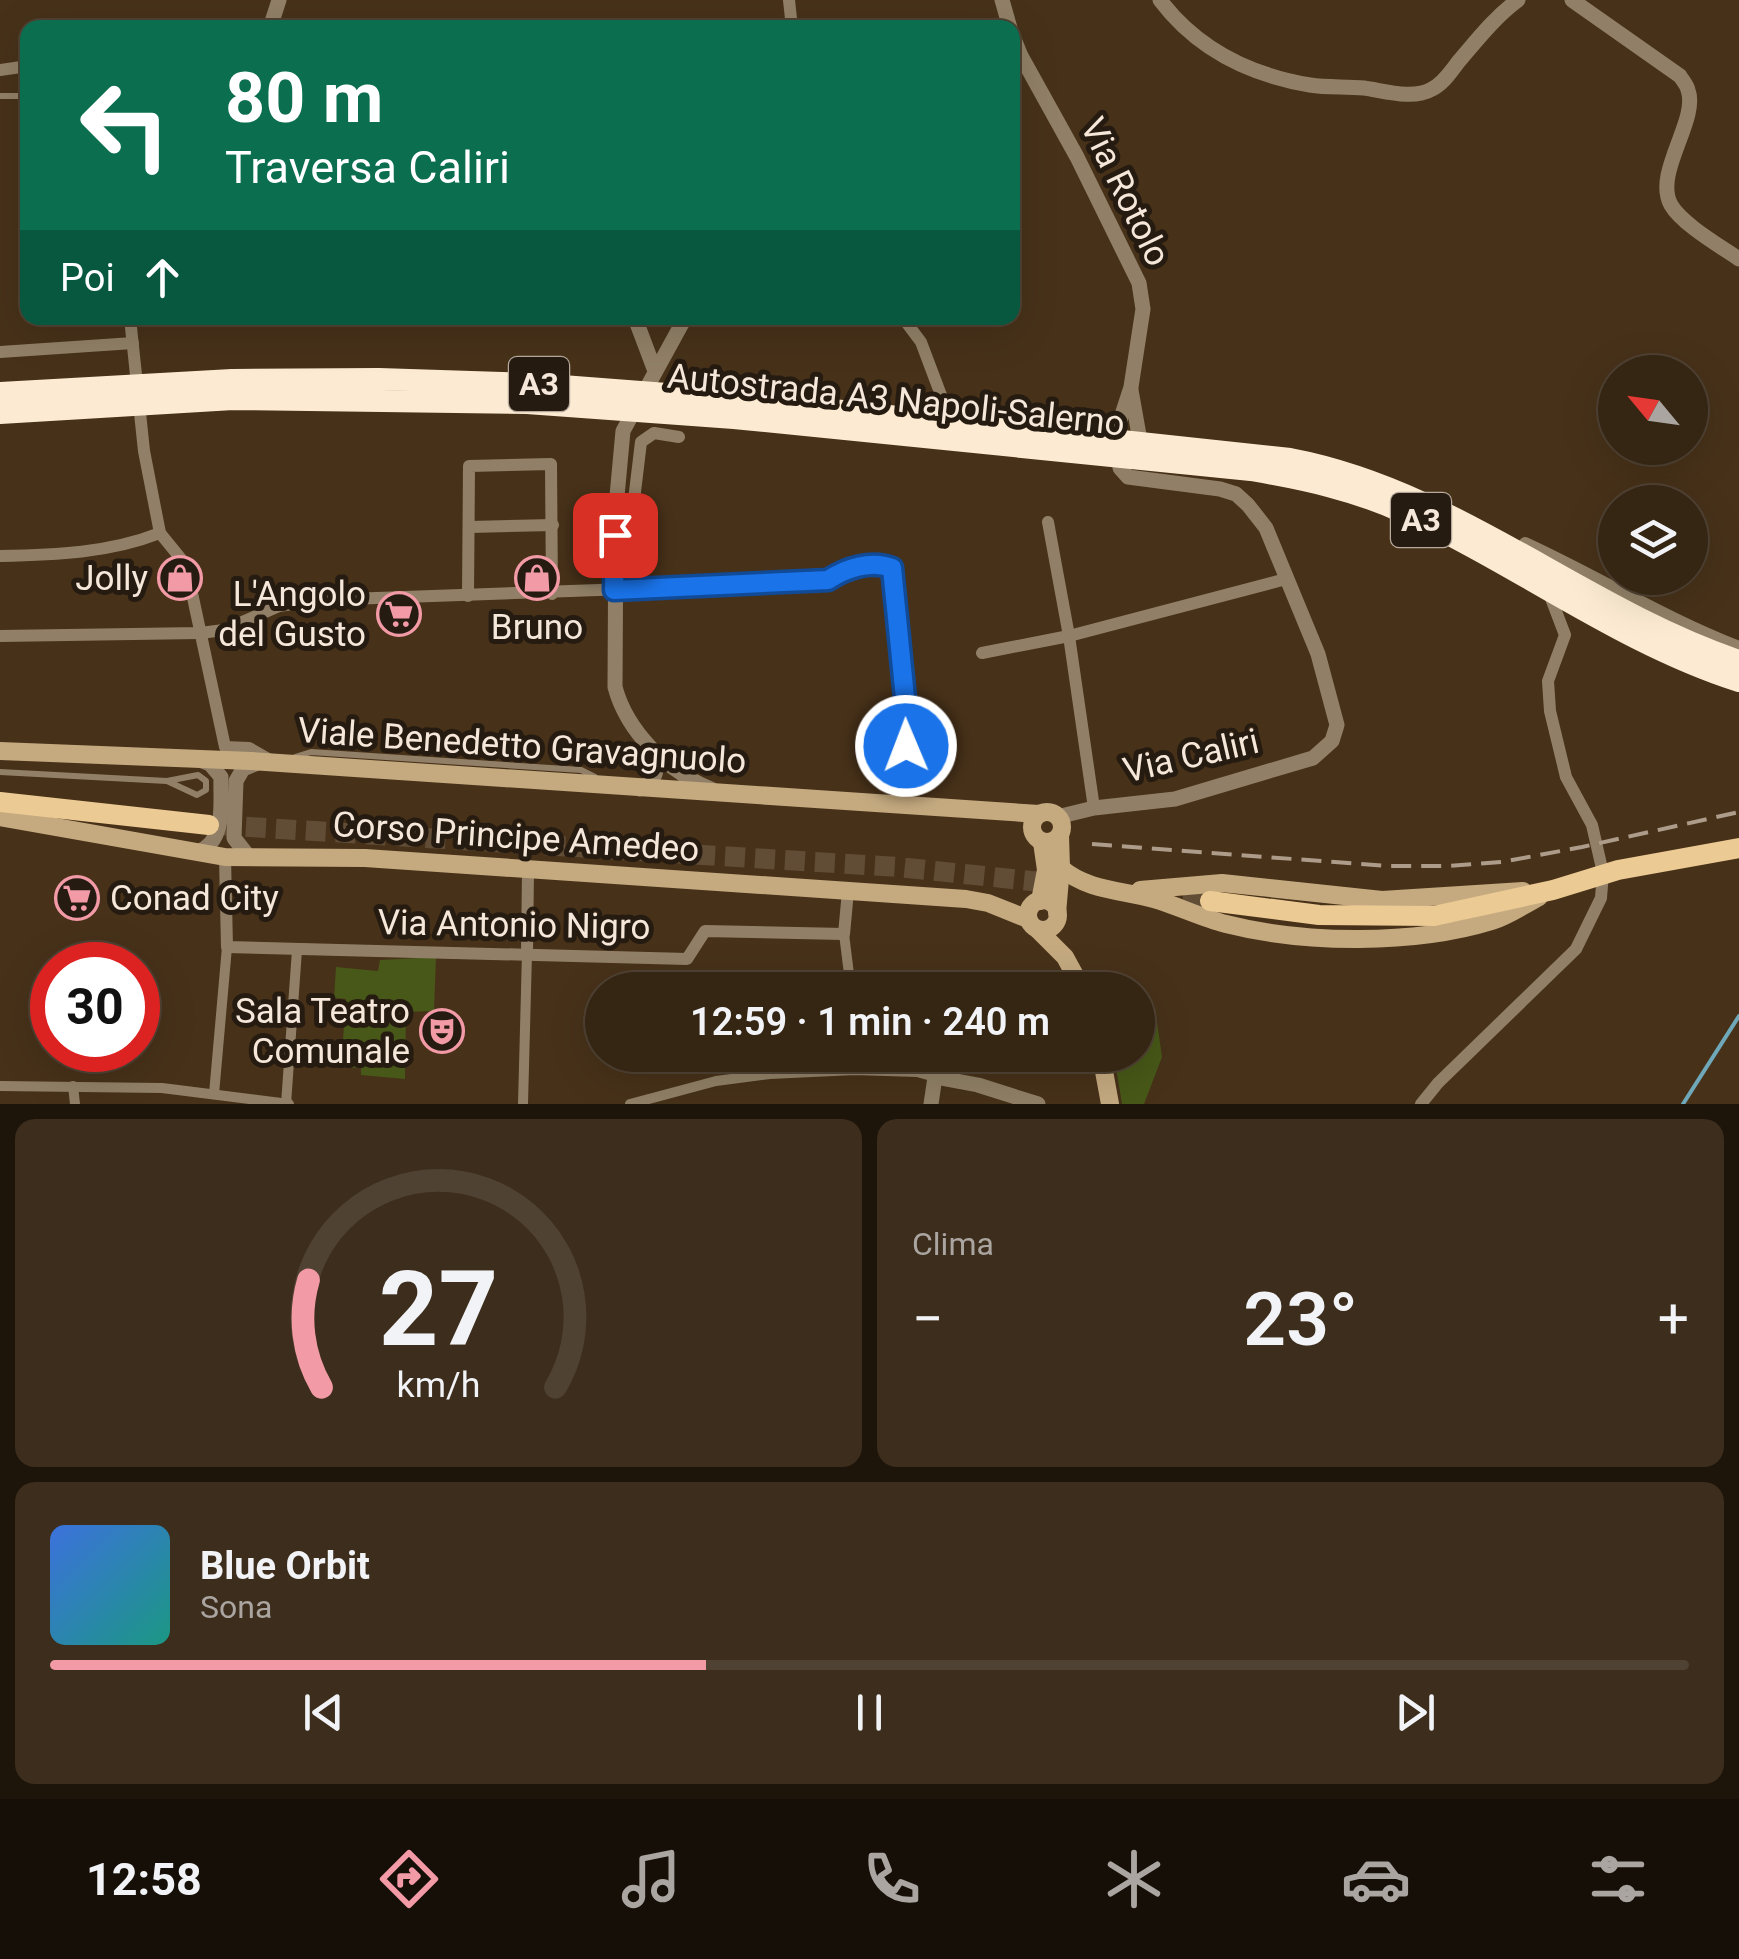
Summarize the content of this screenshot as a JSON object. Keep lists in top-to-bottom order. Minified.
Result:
{"streets":{"highway":["A3","Autostrada A3 Napoli-Salerno"],"main road":["Viale Benedetto Gravagnuolo","Corso Principe Amedeo"],"street":["Via Rotolo","Via Caliri","Via Antonio Nigro"]},"crossings":[["Via Rotolo","Via Caliri"],["Viale Benedetto Gravagnuolo","Via Caliri"],["Viale Benedetto Gravagnuolo","Corso Principe Amedeo"],["Via Caliri","Corso Principe Amedeo"]],"places":{"shop":["Jolly","Bruno"],"supermarket":["L'Angolo del Gusto","Conad City"],"theatre":["Sala Teatro Comunale"]},"north":"top left","page":{"turn":["80 m","Traversa Caliri"],"then":"Poi","limit":"30","trip":"12:59 · 1 min · 240 m","tile":"Clima","heat":["−","23°","+"],"song":["Blue Orbit","Sona"],"tabs":"12:58","gauge":["27","km/h"]}}
